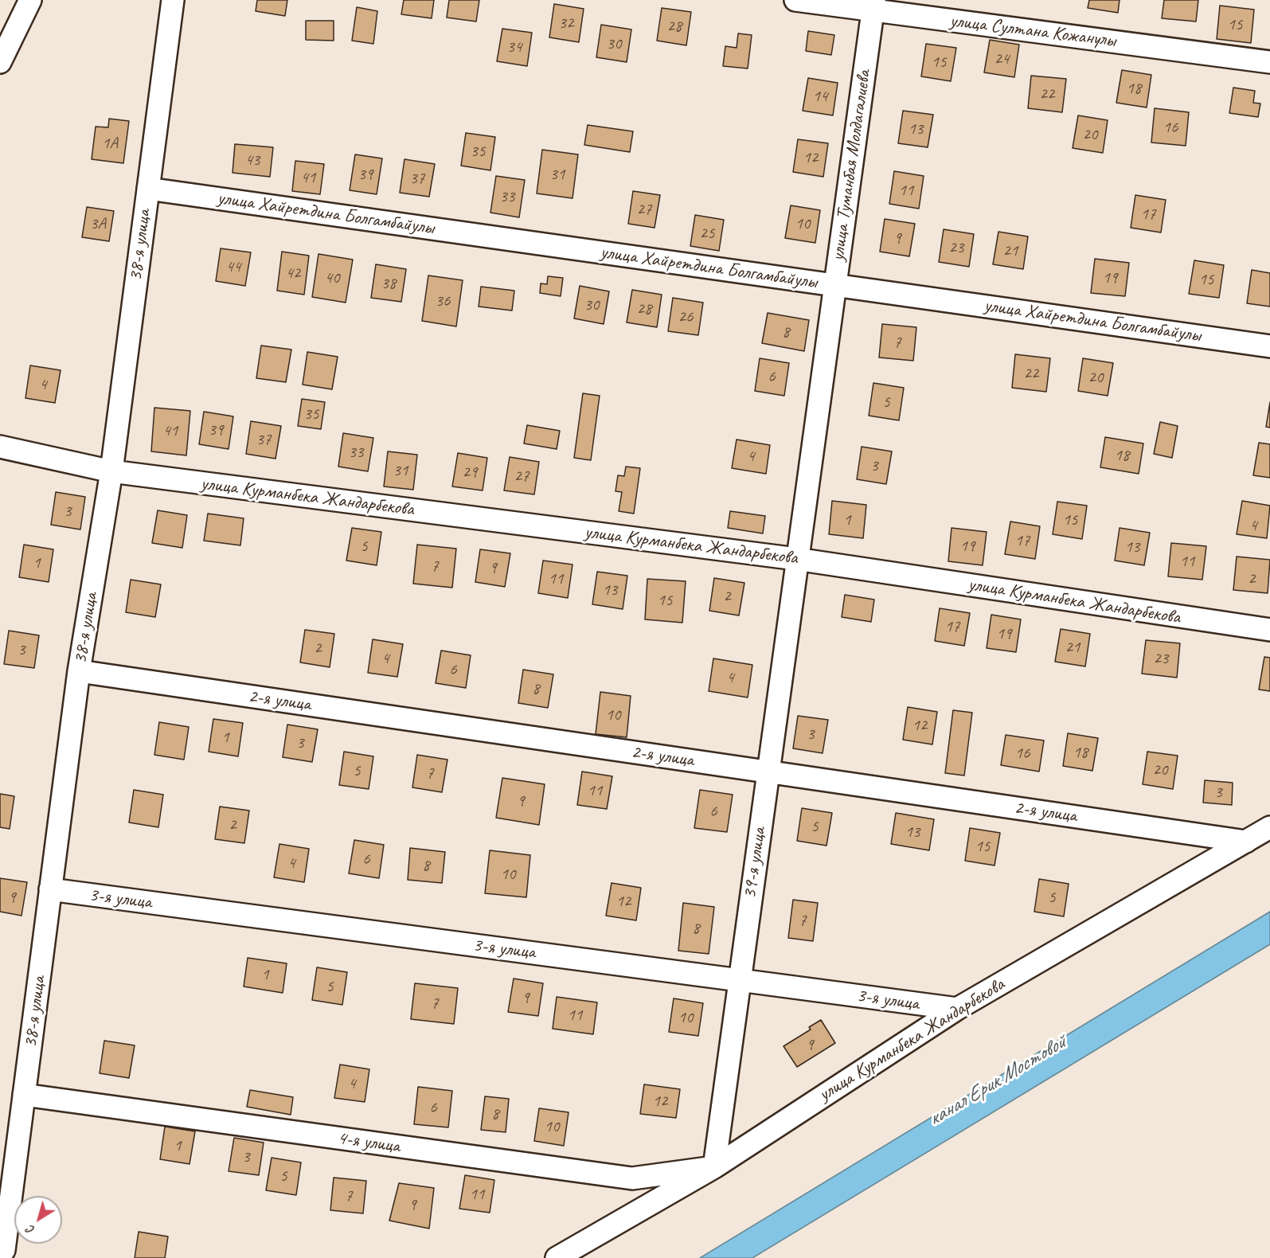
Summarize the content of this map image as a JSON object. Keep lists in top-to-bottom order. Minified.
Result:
{"streets":{"street":["улица Султана Кожанулы","улица Туманбая Молдагалиева","улица Хайретдина Болгамбайулы","38-я улица","улица Курманбека Жандарбекова","2-я улица","39-я улица","3-я улица","4-я улица"]},"crossings":[["улица Султана Кожанулы","улица Туманбая Молдагалиева"],["улица Туманбая Молдагалиева","улица Хайретдина Болгамбайулы"],["улица Туманбая Молдагалиева","улица Курманбека Жандарбекова"],["улица Туманбая Молдагалиева","39-я улица"],["улица Хайретдина Болгамбайулы","38-я улица"],["38-я улица","улица Курманбека Жандарбекова"],["38-я улица","2-я улица"],["38-я улица","3-я улица"],["38-я улица","4-я улица"],["улица Курманбека Жандарбекова","2-я улица"],["улица Курманбека Жандарбекова","39-я улица"],["улица Курманбека Жандарбекова","3-я улица"],["улица Курманбека Жандарбекова","4-я улица"],["2-я улица","39-я улица"],["39-я улица","3-я улица"],["39-я улица","4-я улица"]],"water":["канал Ерик Мостовой"],"house_numbers":["32","15","28","30","34","24","15","18","22","14","16","13","20","1А","35","12","43","39","31","41","37","11","33","27","17","3А","10","25","9","23","21","44","42","40","19","15","38","36","30","28","26","8","7","22","6","20","4","5","35","39","41","37","33","18","4","3","31","29","27","3","1","15","4","17","5","19","13","11","1","7","9","11","2","13","2","15","17","19","21","2","3","4","23","6","4","8","10","12","3","1","3","18","16","20","5","7","11","3","9","6","2","5","13","15","6","4","8","10","9","5","12","7","8","1","5","9","7","11","10","9","4","12","6","8","10","1","3","5","11","7","9"],"north":"bottom left"}
